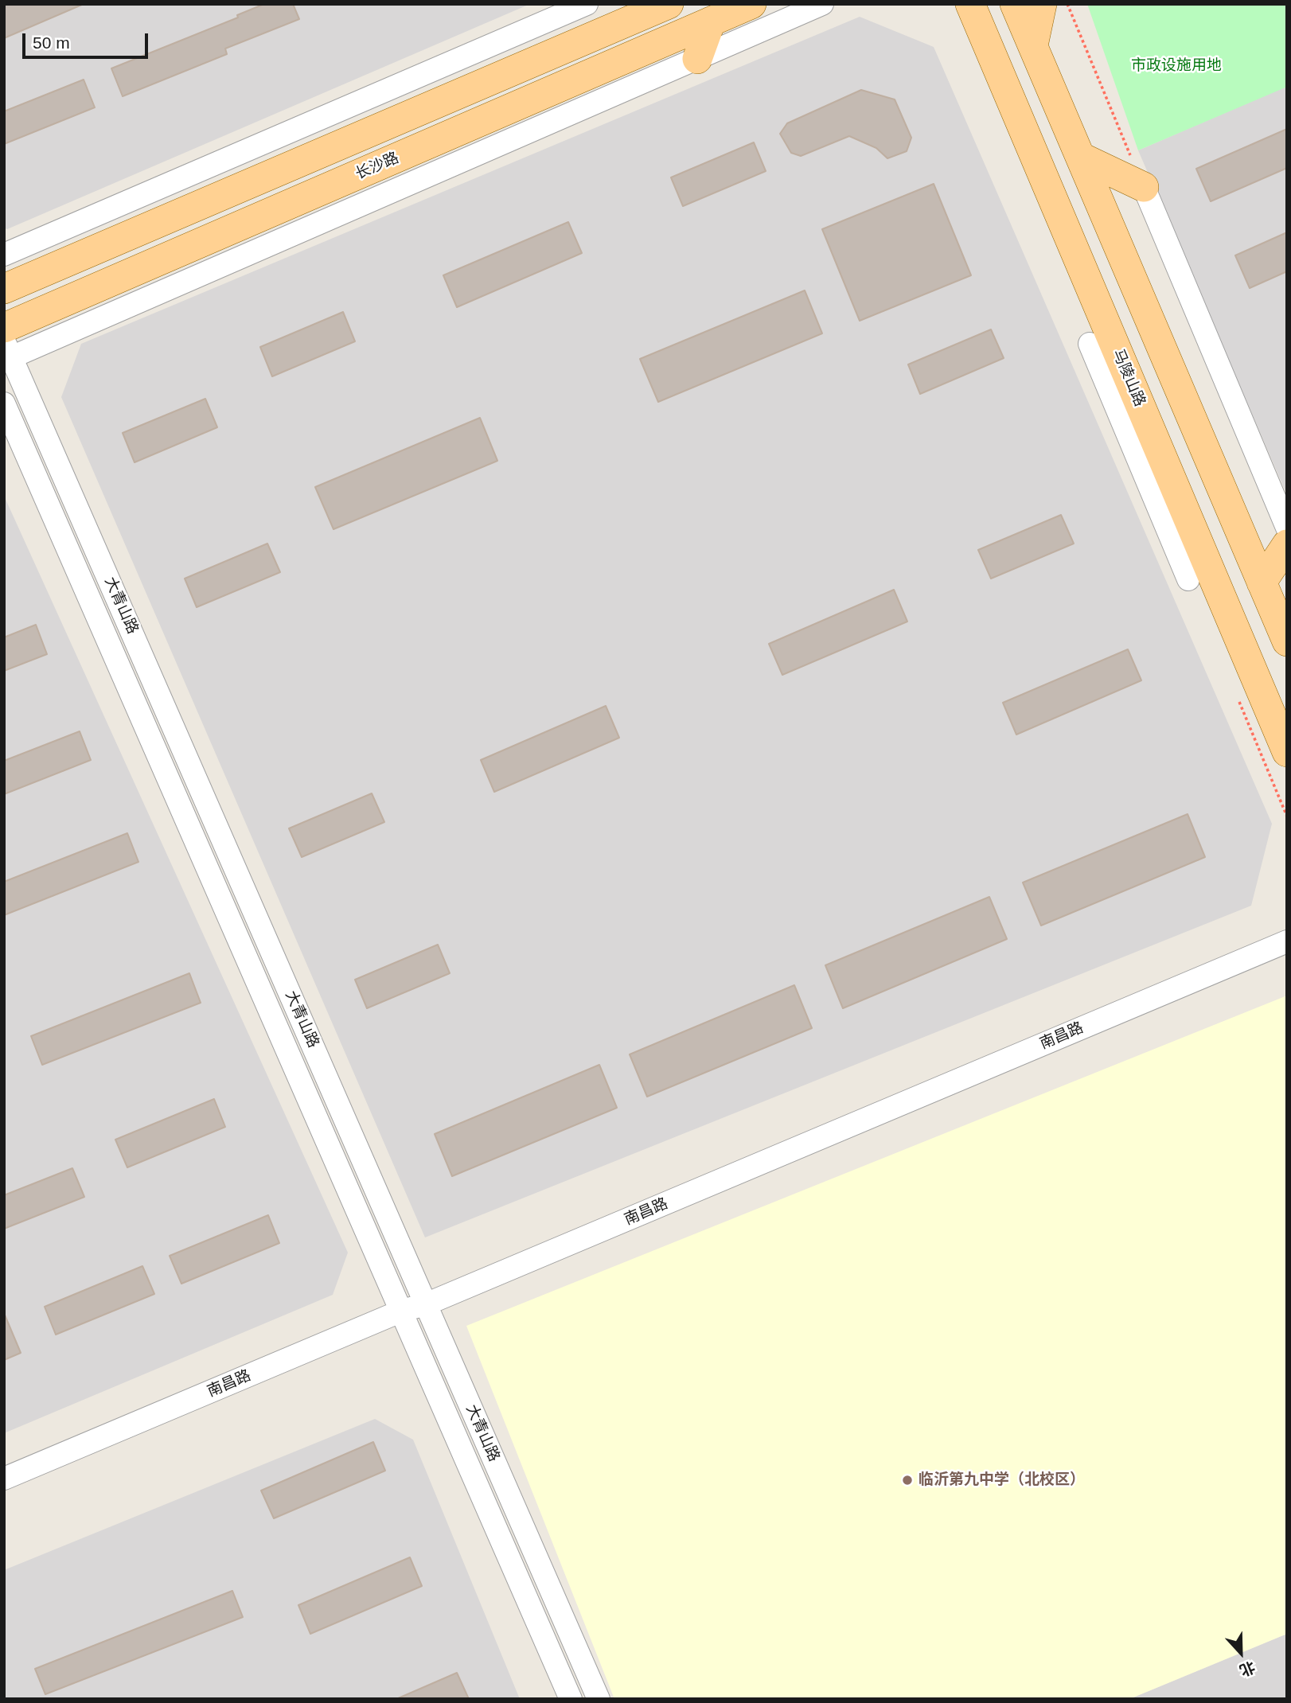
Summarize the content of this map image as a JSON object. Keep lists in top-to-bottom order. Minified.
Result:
{"streets":{"main road":["长沙路","马陵山路"],"street":["大青山路","南昌路"]},"crossings":[["大青山路","南昌路"]],"parks":["市政设施用地"],"places":["临沂第九中学（北校区）"],"scale_bar":"50 m","north":"bottom"}
